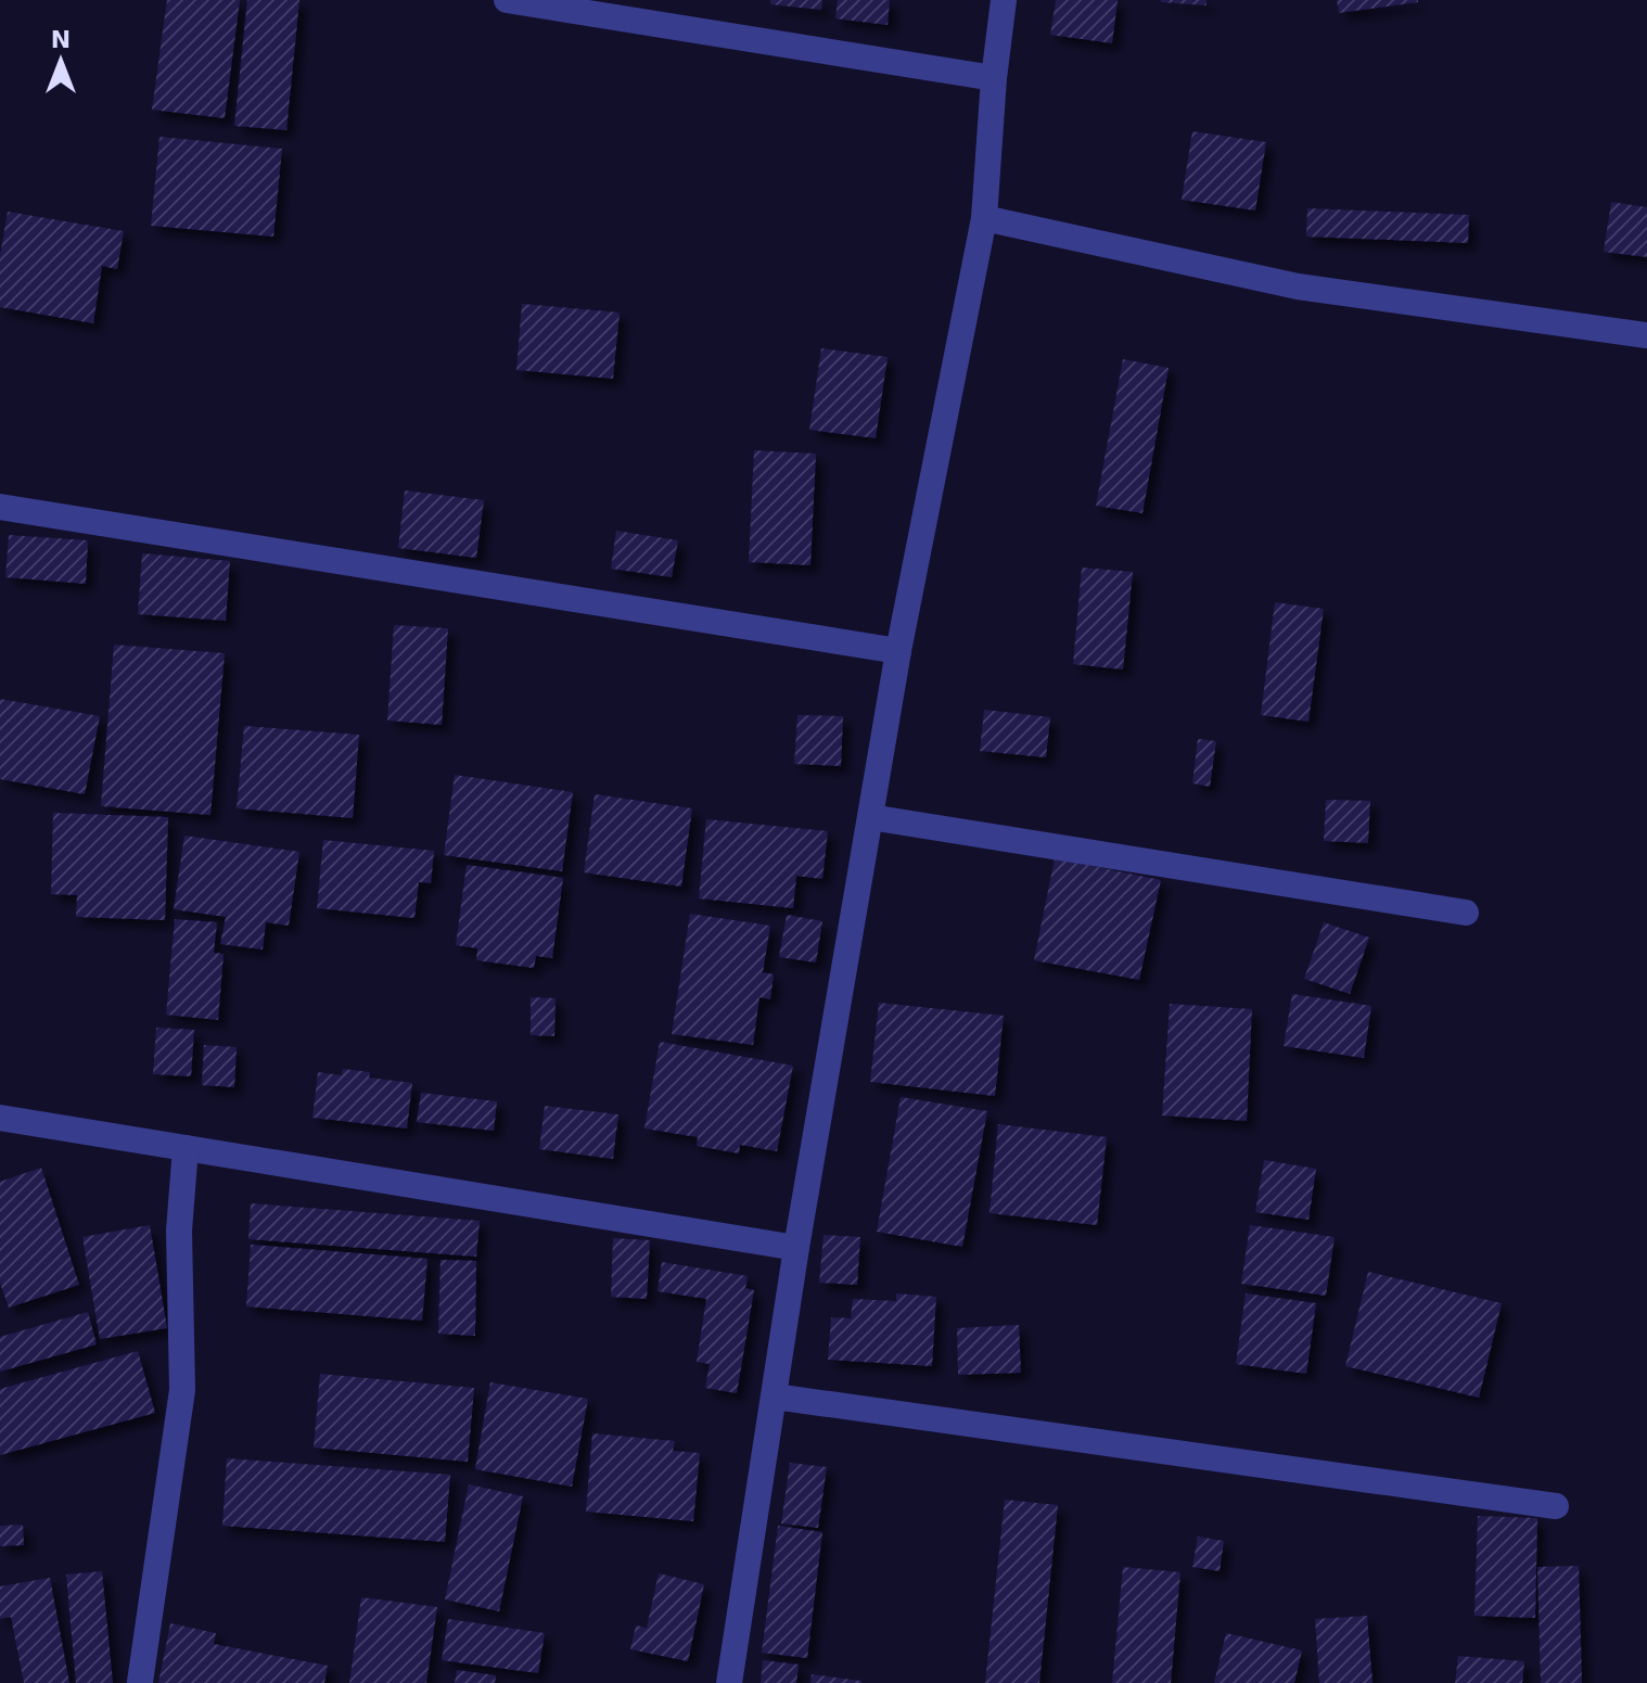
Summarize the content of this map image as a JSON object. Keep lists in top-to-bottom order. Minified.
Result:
{"north":"top"}
